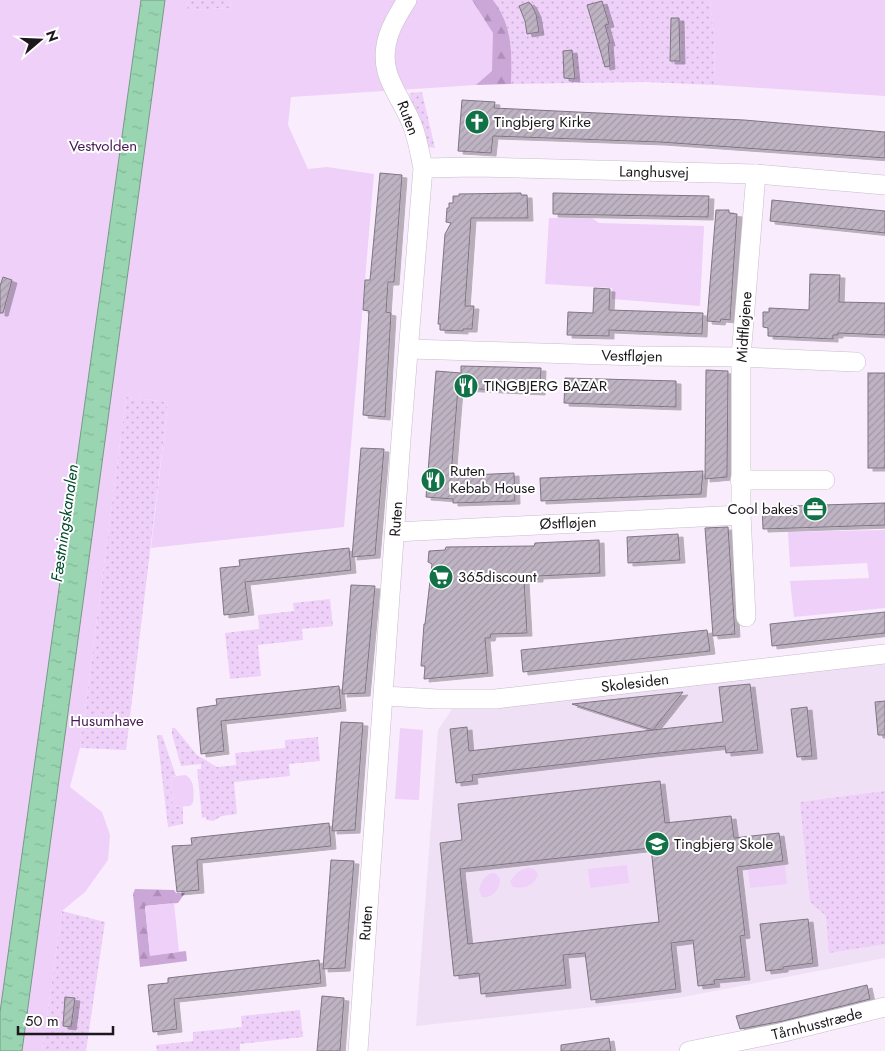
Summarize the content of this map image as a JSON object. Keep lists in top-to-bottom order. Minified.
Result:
{"streets":{"street":["Ruten","Langhusvej","Midtfløjene","Vestfløjen","Østfløjen","Skolesiden","Tårnhusstræde"]},"crossings":[["Ruten","Langhusvej"],["Ruten","Vestfløjen"],["Ruten","Østfløjen"],["Ruten","Skolesiden"],["Langhusvej","Midtfløjene"],["Midtfløjene","Vestfløjen"],["Midtfløjene","Østfløjen"]],"water":["Fæstningskanalen"],"parks":["Vestvolden","Husumhave"],"places":{"church":["Tingbjerg Kirke"],"restaurant":["TINGBJERG BAZAR","Ruten Kebab House"],"office":["Cool bakes"],"supermarket":["365discount"],"school or university":["Tingbjerg Skole"]},"scale_bar":"50 m","north":"right"}
